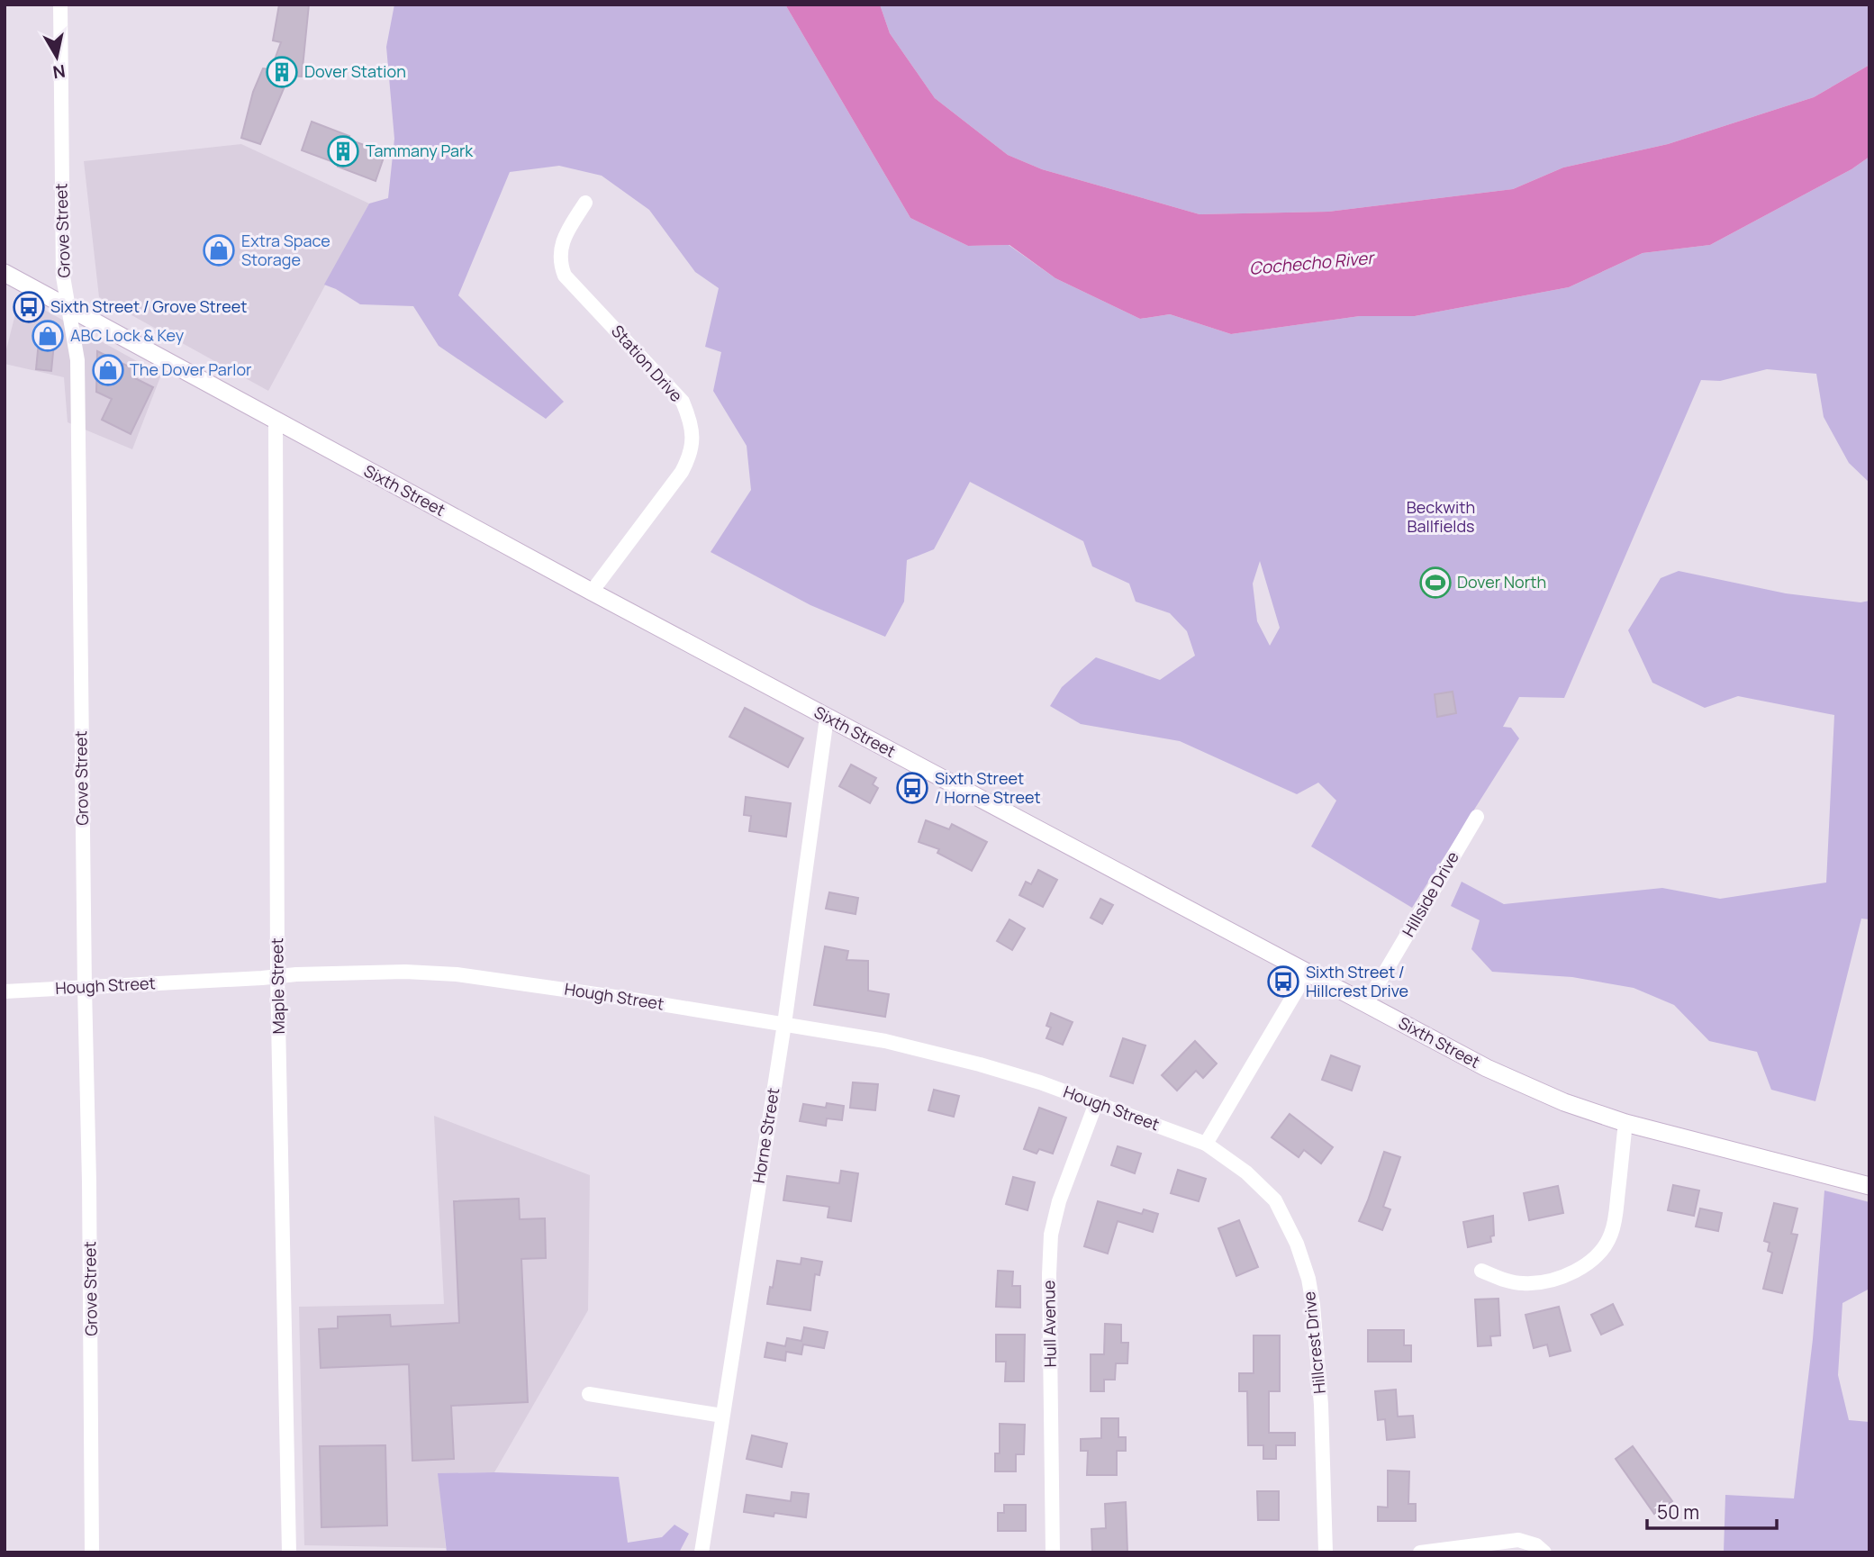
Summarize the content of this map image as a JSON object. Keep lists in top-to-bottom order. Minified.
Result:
{"streets":{"main road":["Sixth Street"],"street":["Grove Street","Station Drive","Hillside Drive","Hough Street","Maple Street","Horne Street","Hull Avenue","Hillcrest Drive"]},"crossings":[["Grove Street","Sixth Street"],["Grove Street","Hough Street"],["Station Drive","Sixth Street"],["Sixth Street","Hillside Drive"],["Sixth Street","Maple Street"],["Sixth Street","Horne Street"],["Hough Street","Maple Street"],["Hough Street","Horne Street"],["Hough Street","Hull Avenue"],["Hough Street","Hillcrest Drive"]],"water":["Cochecho River"],"parks":["Beckwith Ballfields"],"places":{"building":["Dover Station","Tammany Park"],"shop":["Extra Space Storage","ABC Lock & Key","The Dover Parlor"],"bus stop":["Sixth Street / Grove Street","Sixth Street / Horne Street","Sixth Street / Hillcrest Drive"],"sports":["Dover North"]},"scale_bar":"50 m","north":"bottom"}
